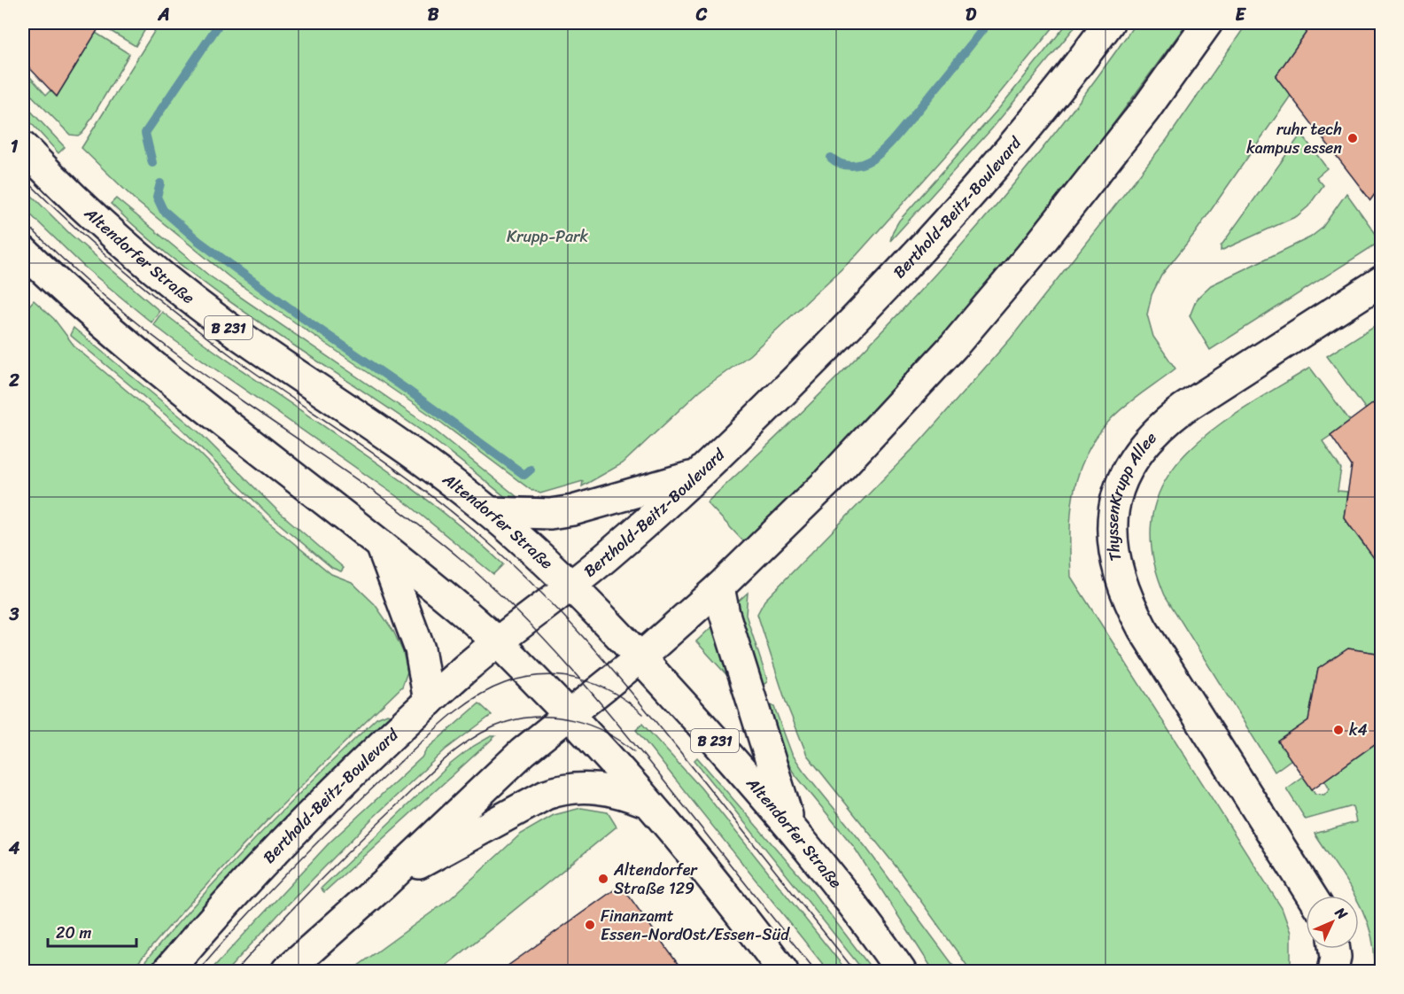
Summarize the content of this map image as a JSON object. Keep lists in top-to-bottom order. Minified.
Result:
{"streets":{"main road":["Berthold-Beitz-Boulevard","Altendorfer Straße","B 231","ThyssenKrupp Allee"]},"crossings":[["Berthold-Beitz-Boulevard","Altendorfer Straße"]],"parks":["Krupp-Park"],"places":["ruhr tech kampus essen","k4","Altendorfer Straße 129","Finanzamt Essen-NordOst/Essen-Süd"],"scale_bar":"20 m","north":"top right","grid":{"columns":["A","B","C","D","E"],"rows":["1","2","3","4"]}}
